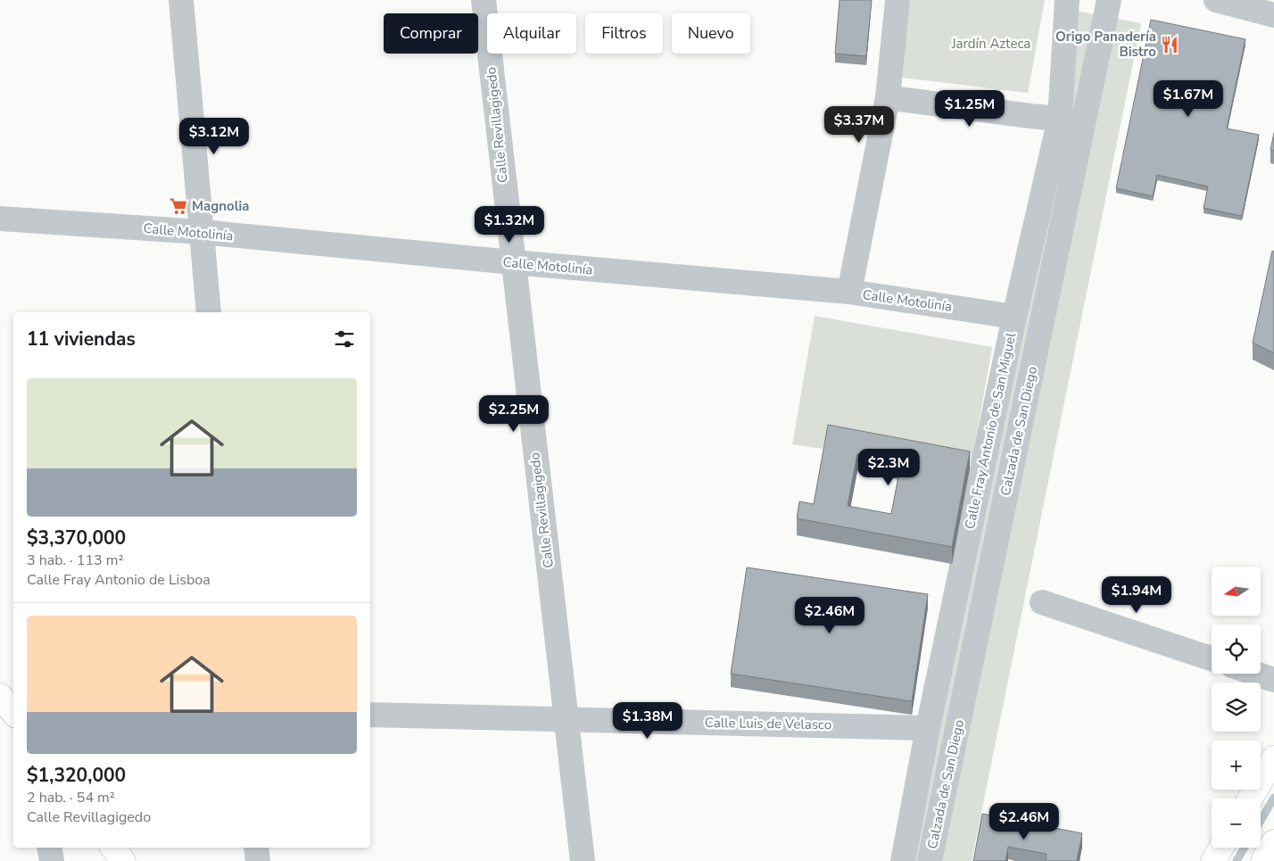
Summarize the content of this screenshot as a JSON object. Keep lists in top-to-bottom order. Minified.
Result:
{"streets":{"street":["Calle Revillagigedo","Calle Motolinía","Calle Fray Antonio de San Miguel","Calzada de San Diego","Calle Luis de Velasco"]},"crossings":[["Calle Revillagigedo","Calle Motolinía"],["Calle Revillagigedo","Calle Luis de Velasco"],["Calle Motolinía","Calle Fray Antonio de San Miguel"],["Calle Fray Antonio de San Miguel","Calle Luis de Velasco"]],"parks":["Jardín Azteca"],"places":{"restaurant":["Origo Panadería Bistro"],"supermarket":["Magnolia"]},"north":"left","page":{"chip":["Comprar","Alquilar","Filtros","Nuevo"],"price":["$1.67M","$1.25M","$3.37M","$3.12M","$1.32M","$2.25M","$2.3M","$1.94M","$2.46M","$1.38M","$2.46M"],"heading":"11 viviendas","list":[{"name":"$3,370,000","note":"3 hab. · 113 m² · Calle Fray Antonio de Lisboa"},{"name":"$1,320,000","note":"2 hab. · 54 m² · Calle Revillagigedo"}],"map_buttons":["+","−"]}}
